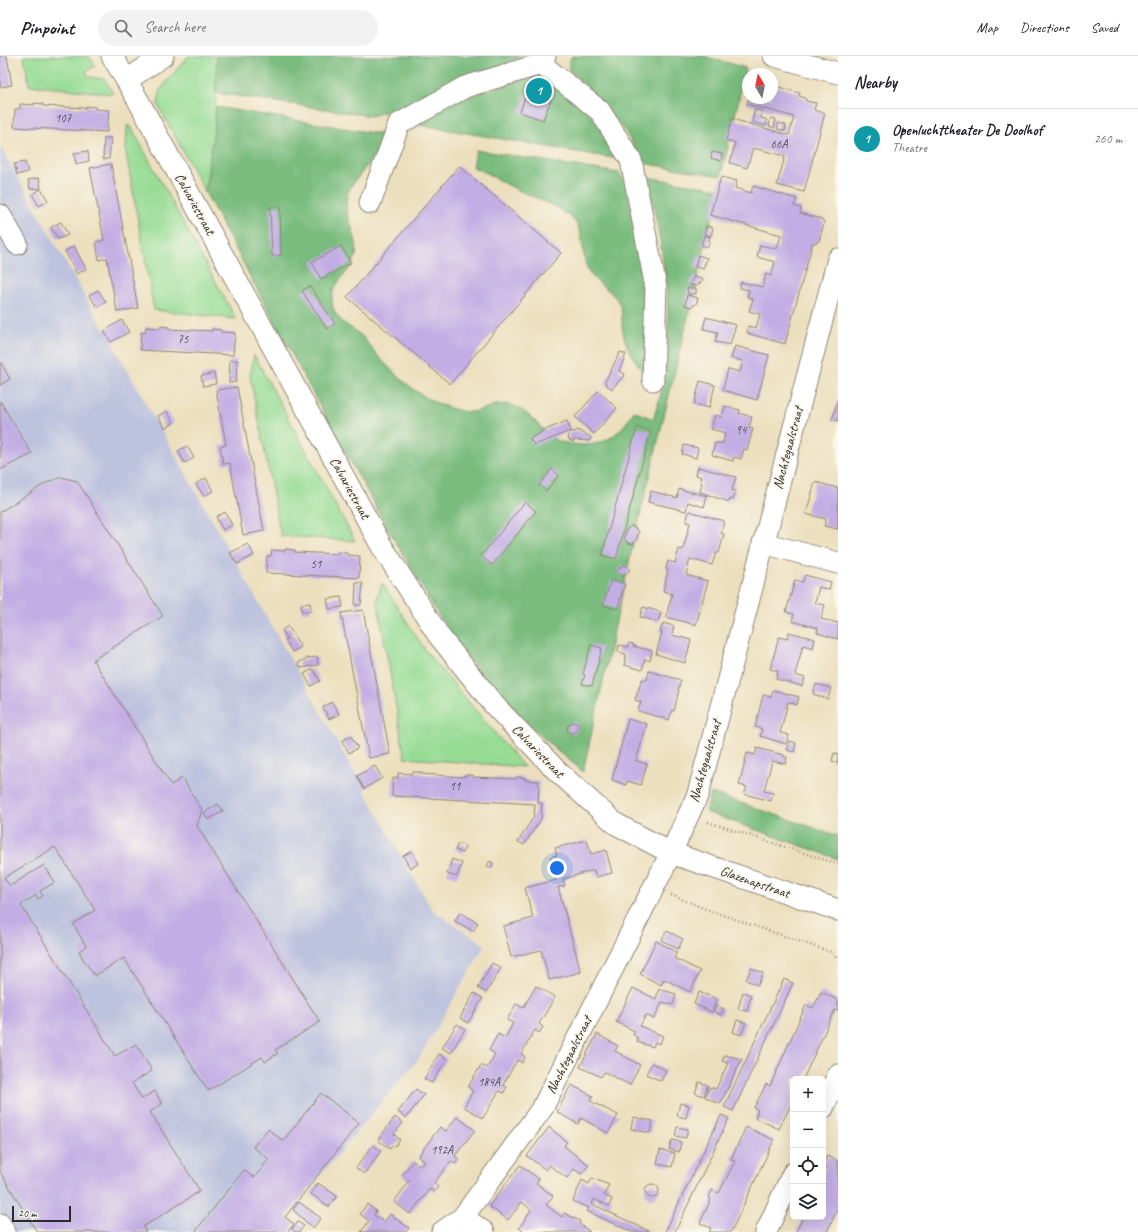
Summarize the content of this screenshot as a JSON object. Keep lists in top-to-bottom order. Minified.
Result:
{"streets":{"street":["Calvariestraat","Nachtegaalstraat","Glazenapstraat"]},"crossings":[["Calvariestraat","Nachtegaalstraat"],["Calvariestraat","Glazenapstraat"],["Nachtegaalstraat","Glazenapstraat"]],"house_numbers":["107","66A","75","94","51","11","184A","192A"],"scale_bar":"20 m","north":"top","page":{"header":"Pinpoint","search":"Search here","nav":["Map","Directions","Saved"],"heading":"Nearby","pins":"1","list":[{"mark":"1","name":"Openluchttheater De Doolhof","note":"Theatre","value":"260 m"}],"map_buttons":["+","−"],"scale":"20 m"}}
